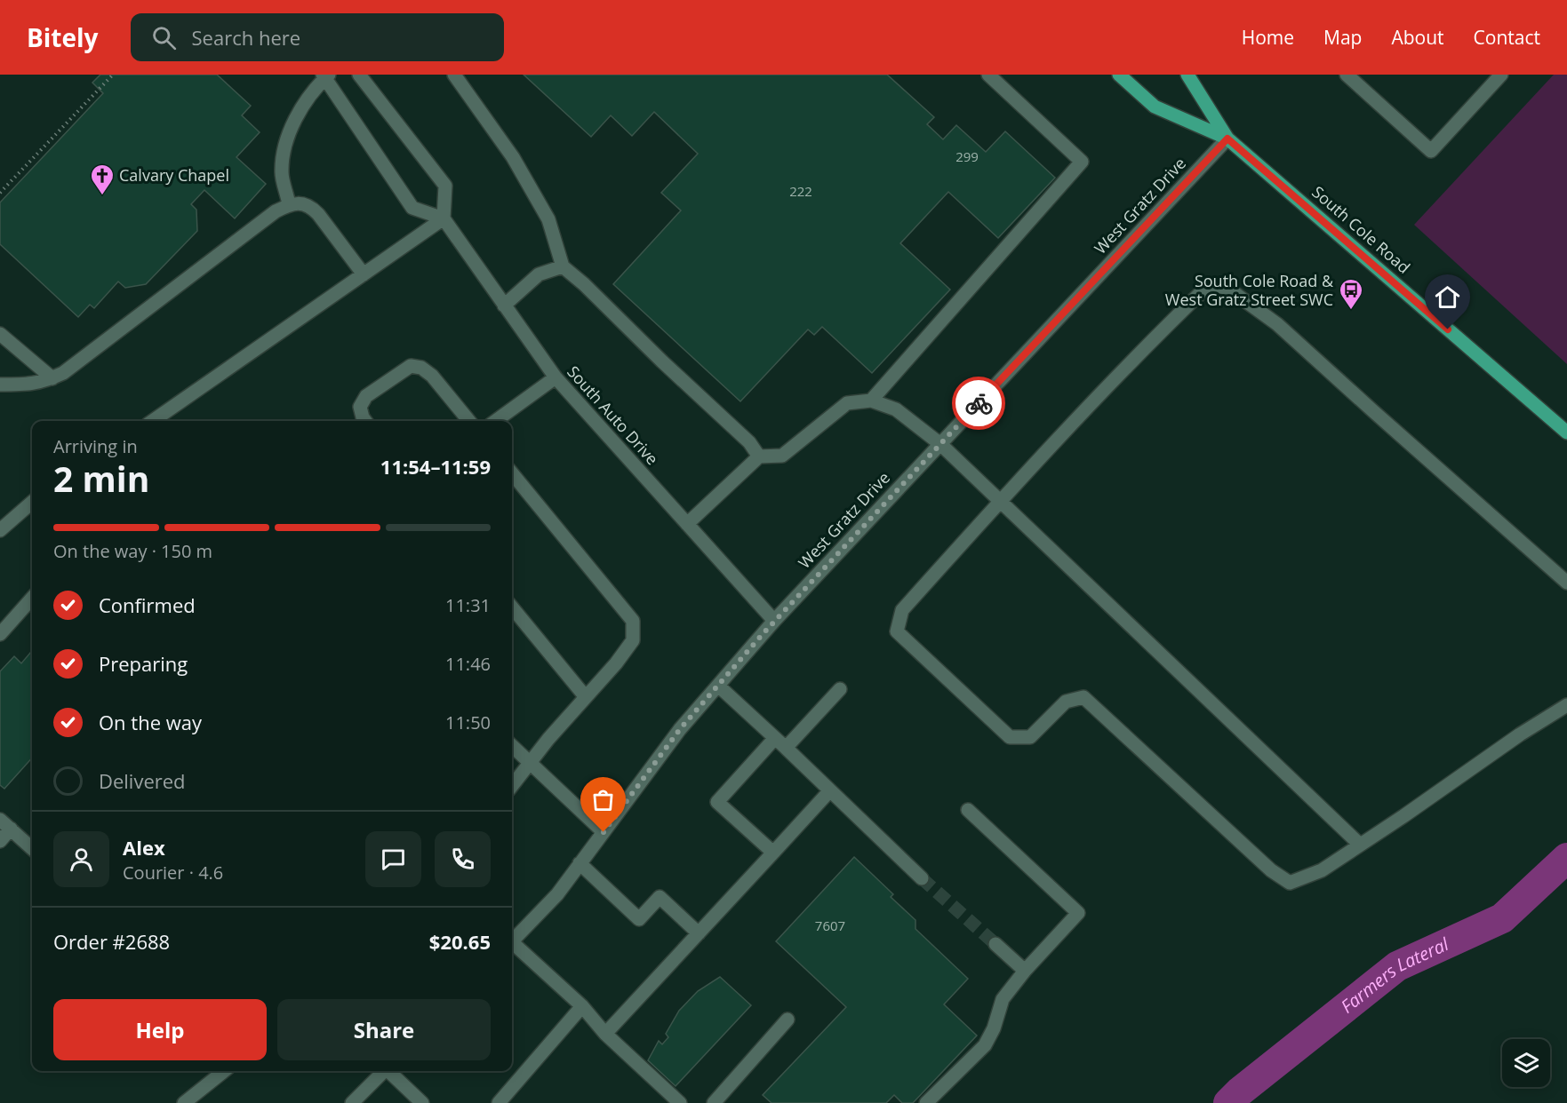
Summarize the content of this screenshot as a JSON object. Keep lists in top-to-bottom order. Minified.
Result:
{"streets":{"main road":["South Cole Road"],"street":["West Gratz Drive","South Auto Drive"]},"crossings":[["West Gratz Drive","South Cole Road"],["West Gratz Drive","South Auto Drive"]],"water":["Farmers Lateral"],"places":{"church":["Calvary Chapel"],"bus stop":["South Cole Road & West Gratz Street SWC"]},"house_numbers":["299","222","7607"],"page":{"header":"Bitely","search":"Search here","nav":["Home","Map","About","Contact"],"heading":["2 min","Arriving in","11:54–11:59"],"panel":["Alex","Courier · 4.6","Order #2688","$20.65"],"bar":"On the way · 150 m","list":[["Confirmed","11:31"],["Preparing","11:46"],["On the way","11:50"],"Delivered"],"buttons":["Help","Share"]}}
